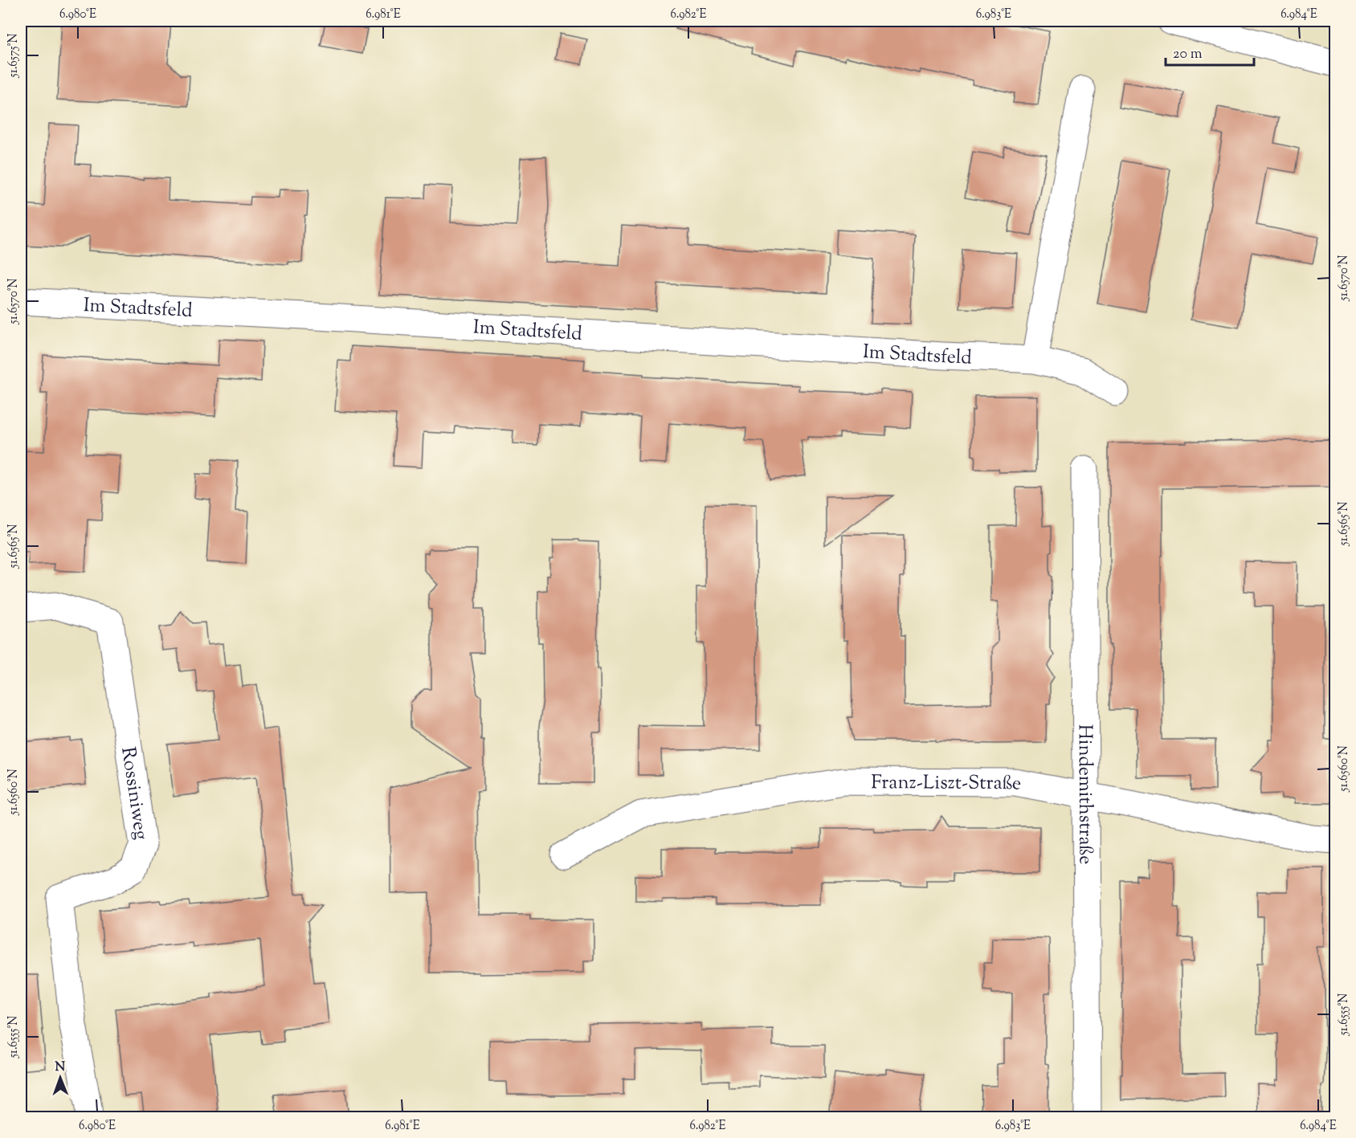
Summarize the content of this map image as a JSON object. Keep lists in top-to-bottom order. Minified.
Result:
{"streets":{"street":["Im Stadtsfeld","Franz-Liszt-Straße","Rossiniweg","Hindemithstraße"]},"crossings":[["Franz-Liszt-Straße","Hindemithstraße"]],"scale_bar":"20 m","north":"top","coordinates":["6.980°E","6.981°E","6.982°E","6.983°E","6.984°E","51.6575°N","51.6570°N","51.6565°N","51.6560°N","51.6555°N"]}
